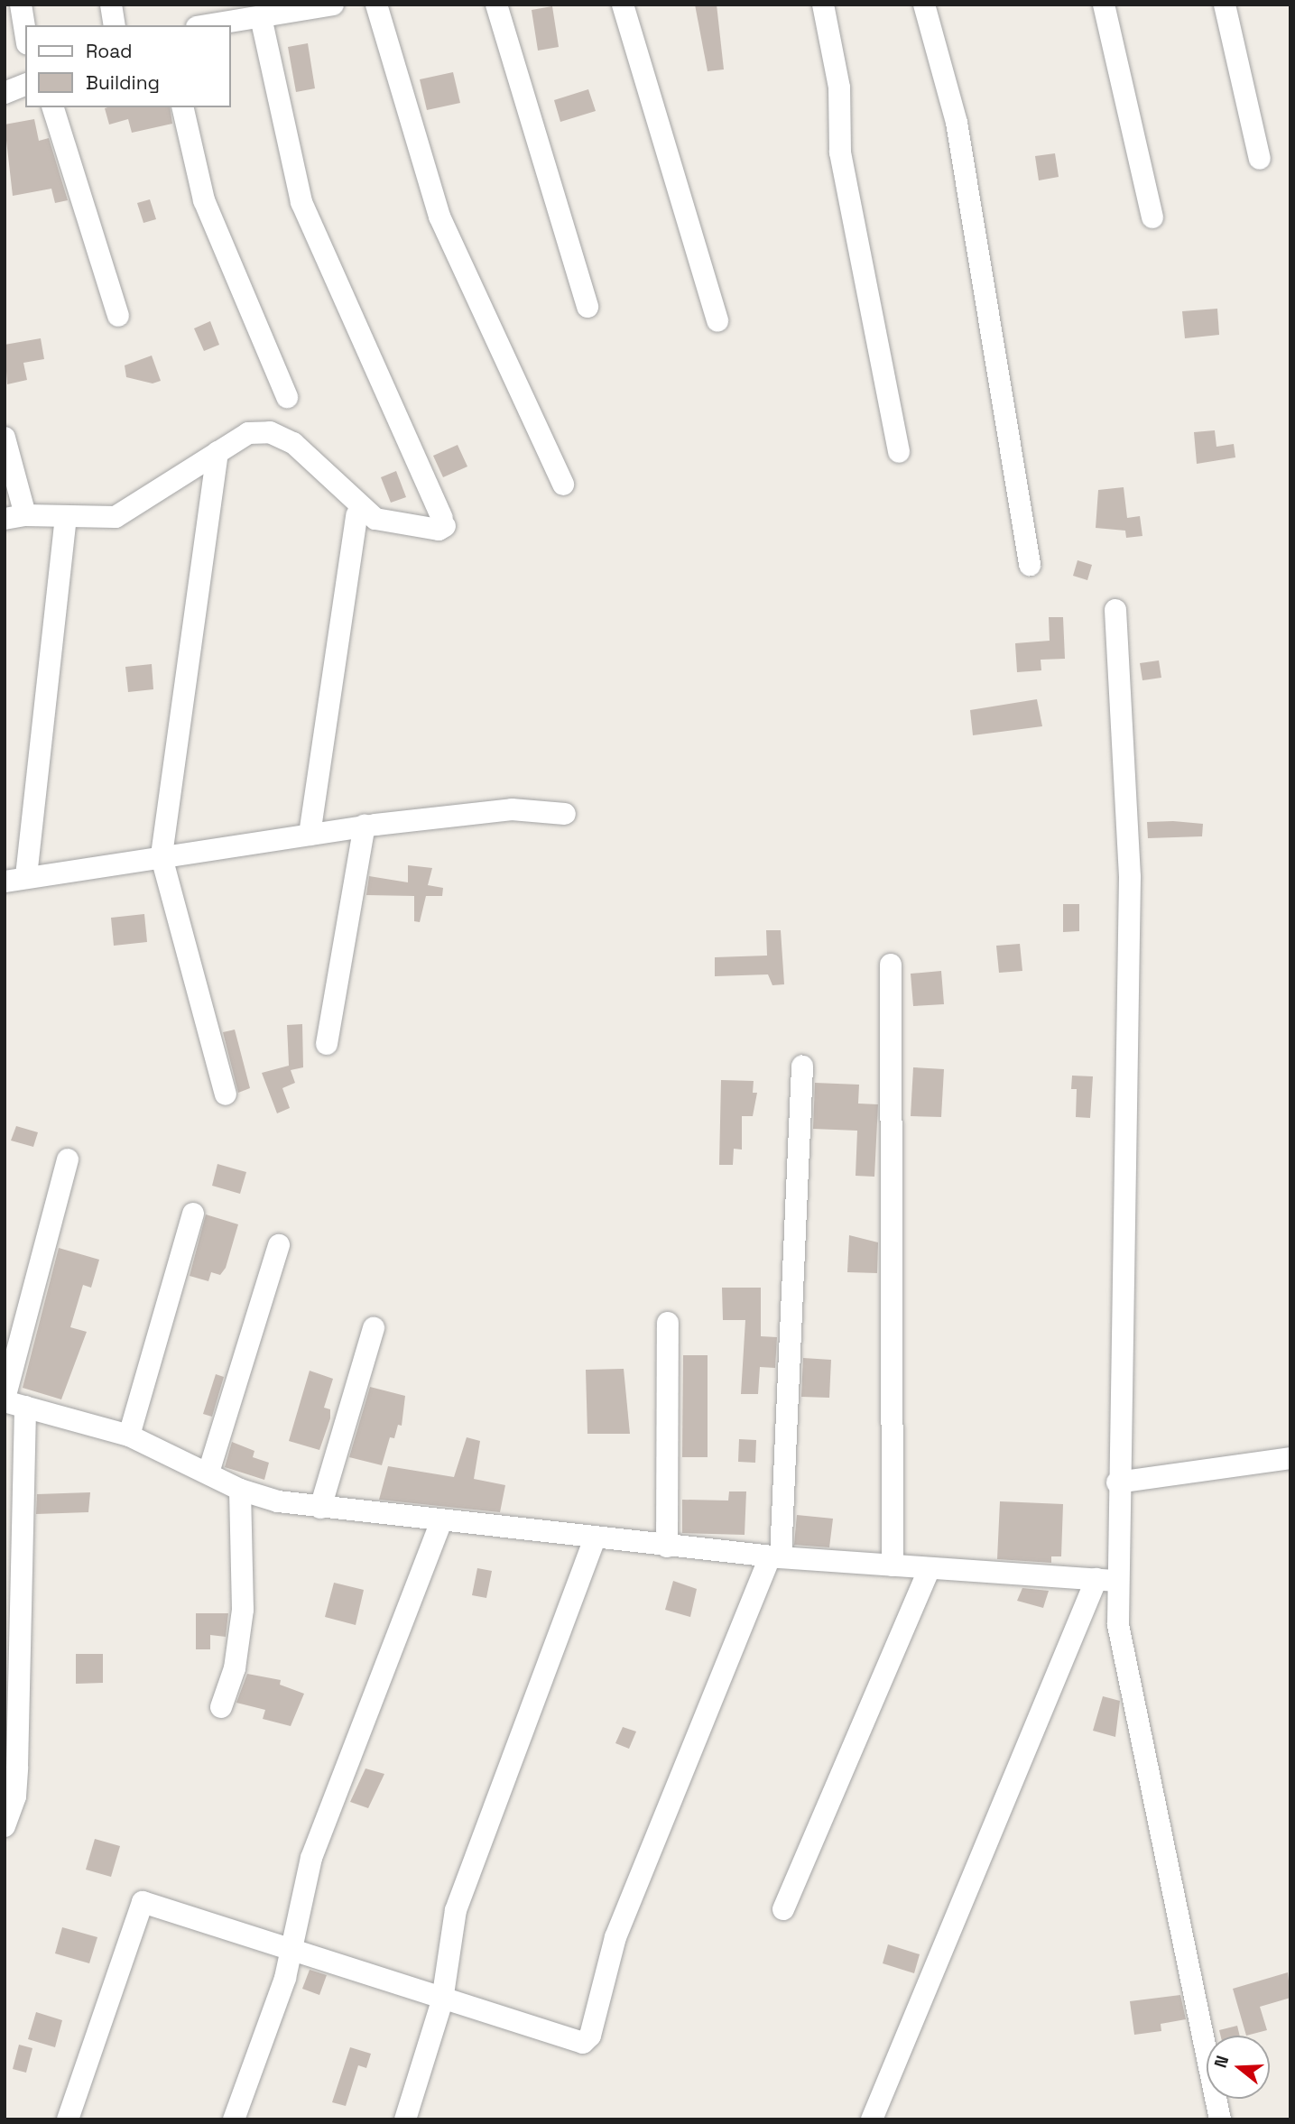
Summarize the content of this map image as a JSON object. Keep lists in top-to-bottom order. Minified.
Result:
{"legend":["Road","Building"],"north":"left"}
